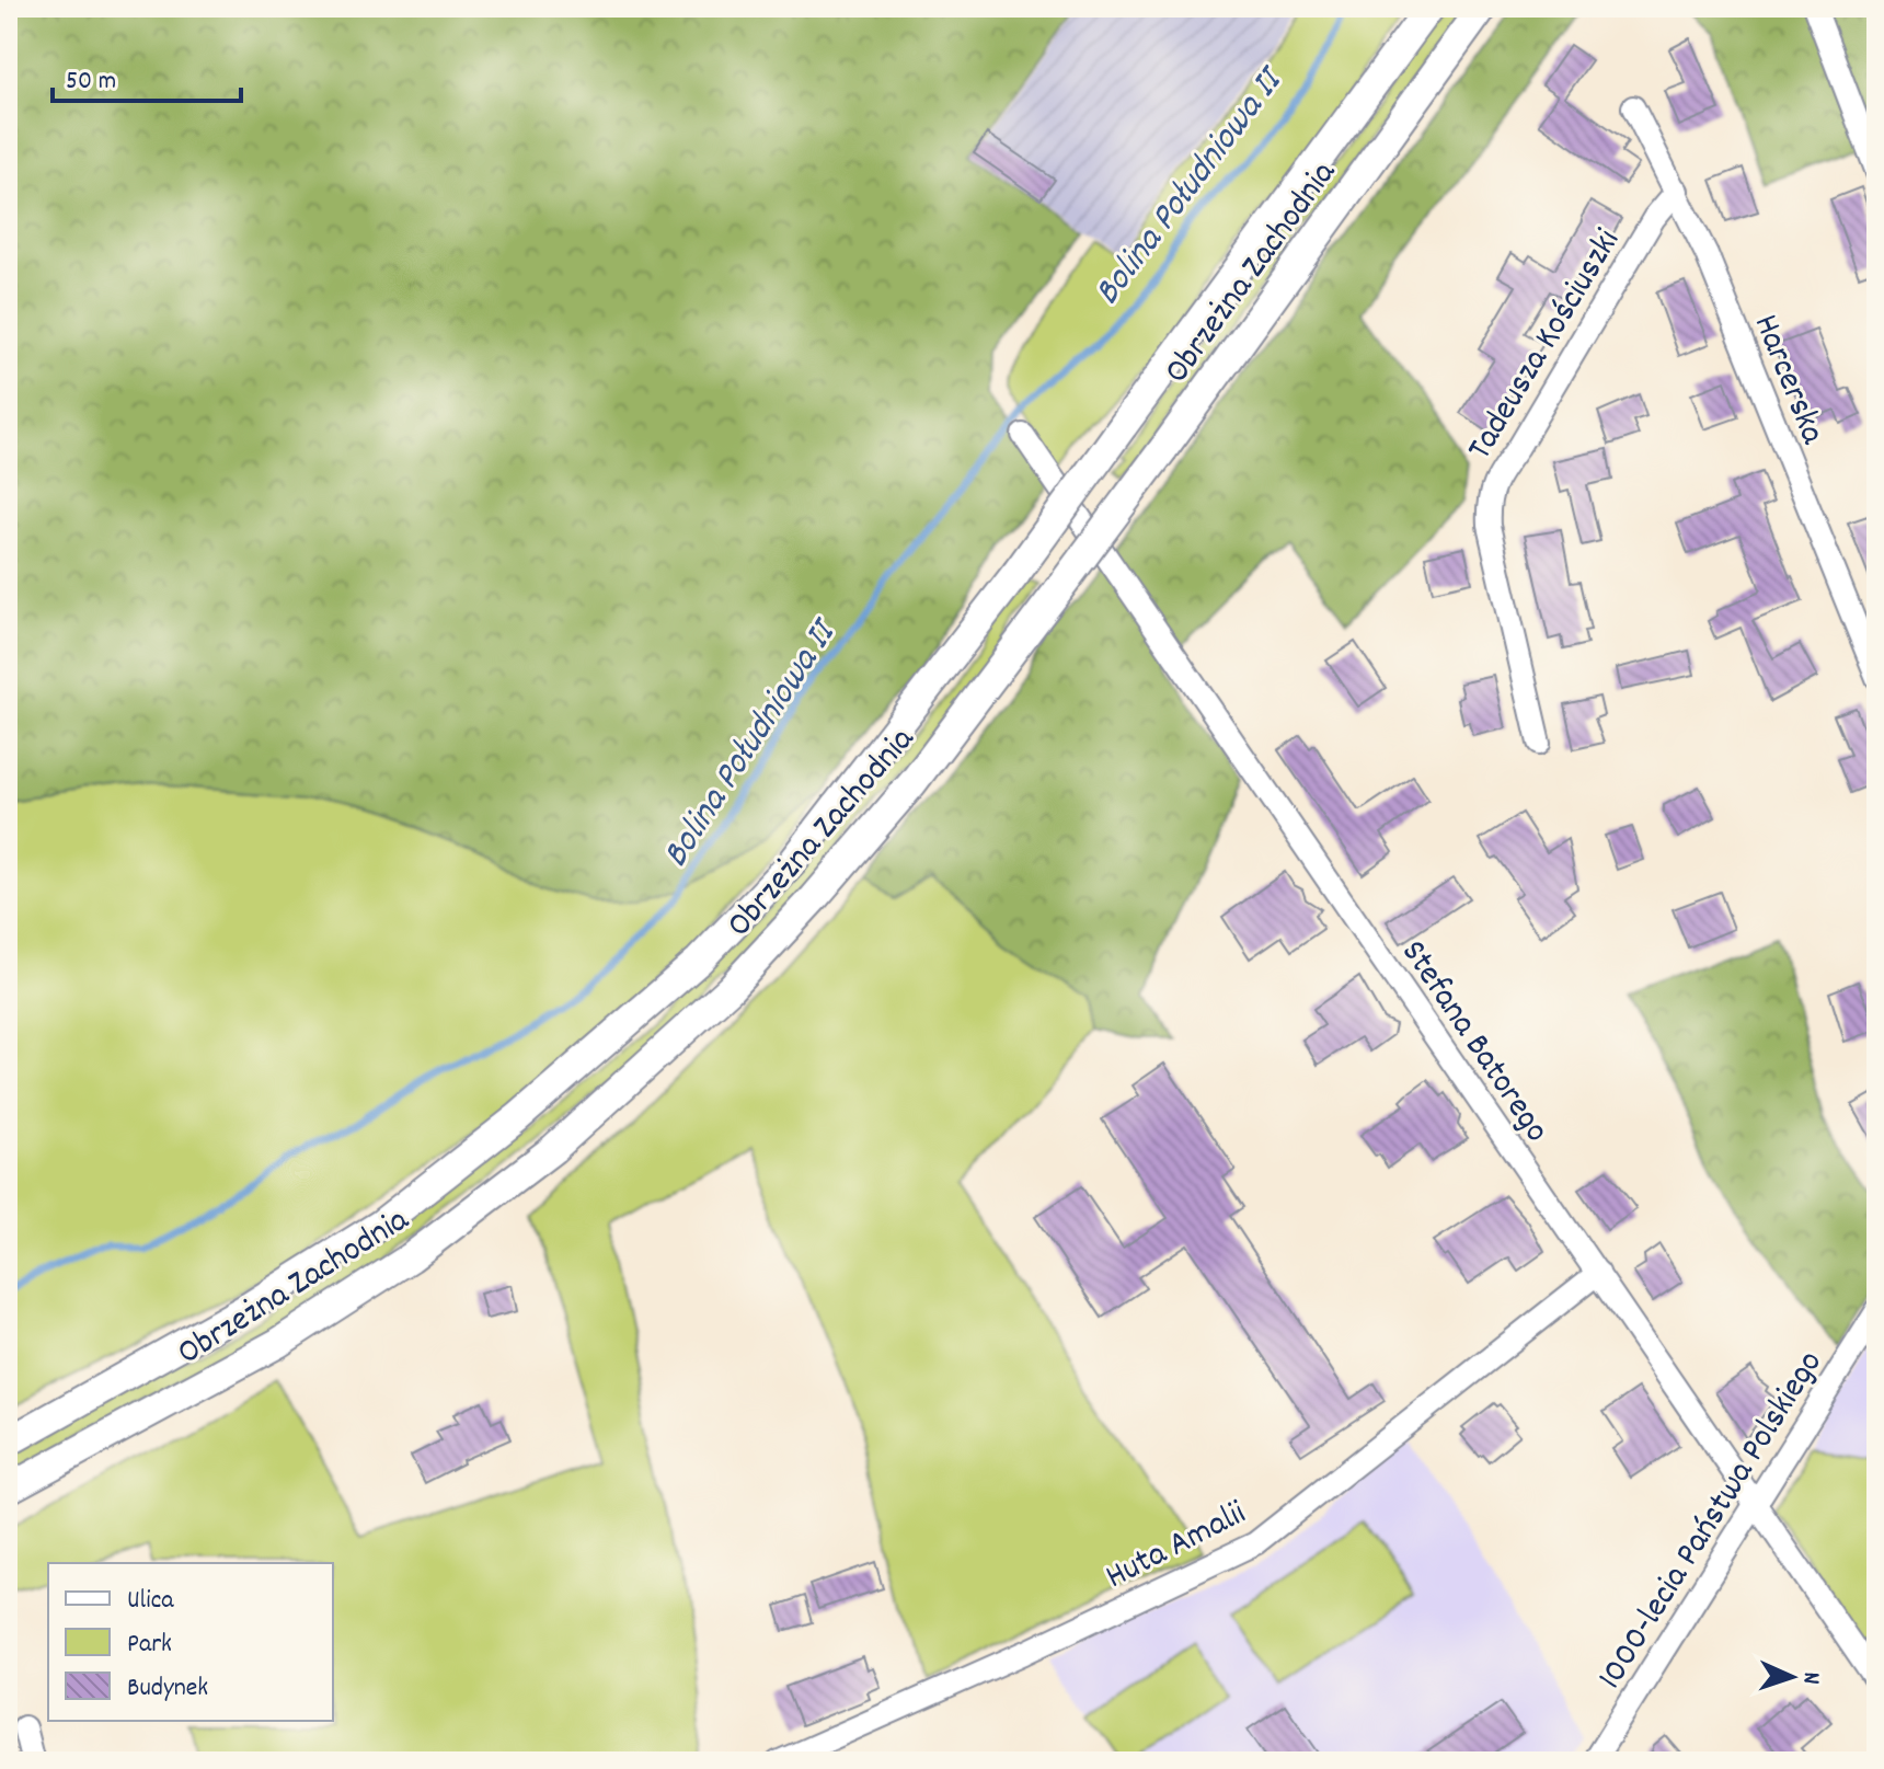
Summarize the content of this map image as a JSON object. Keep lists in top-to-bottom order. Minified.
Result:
{"streets":{"street":["Obrzeżna Zachodnia","Tadeusza Kościuszki","Harcerska","Stefana Batorego","1000-lecia Państwa Polskiego","Huta Amalii"]},"crossings":[["Tadeusza Kościuszki","Harcerska"],["Stefana Batorego","1000-lecia Państwa Polskiego"],["Stefana Batorego","Huta Amalii"]],"water":["Bolina Południowa II"],"legend":["Ulica","Park","Budynek"],"scale_bar":"50 m","north":"right"}
